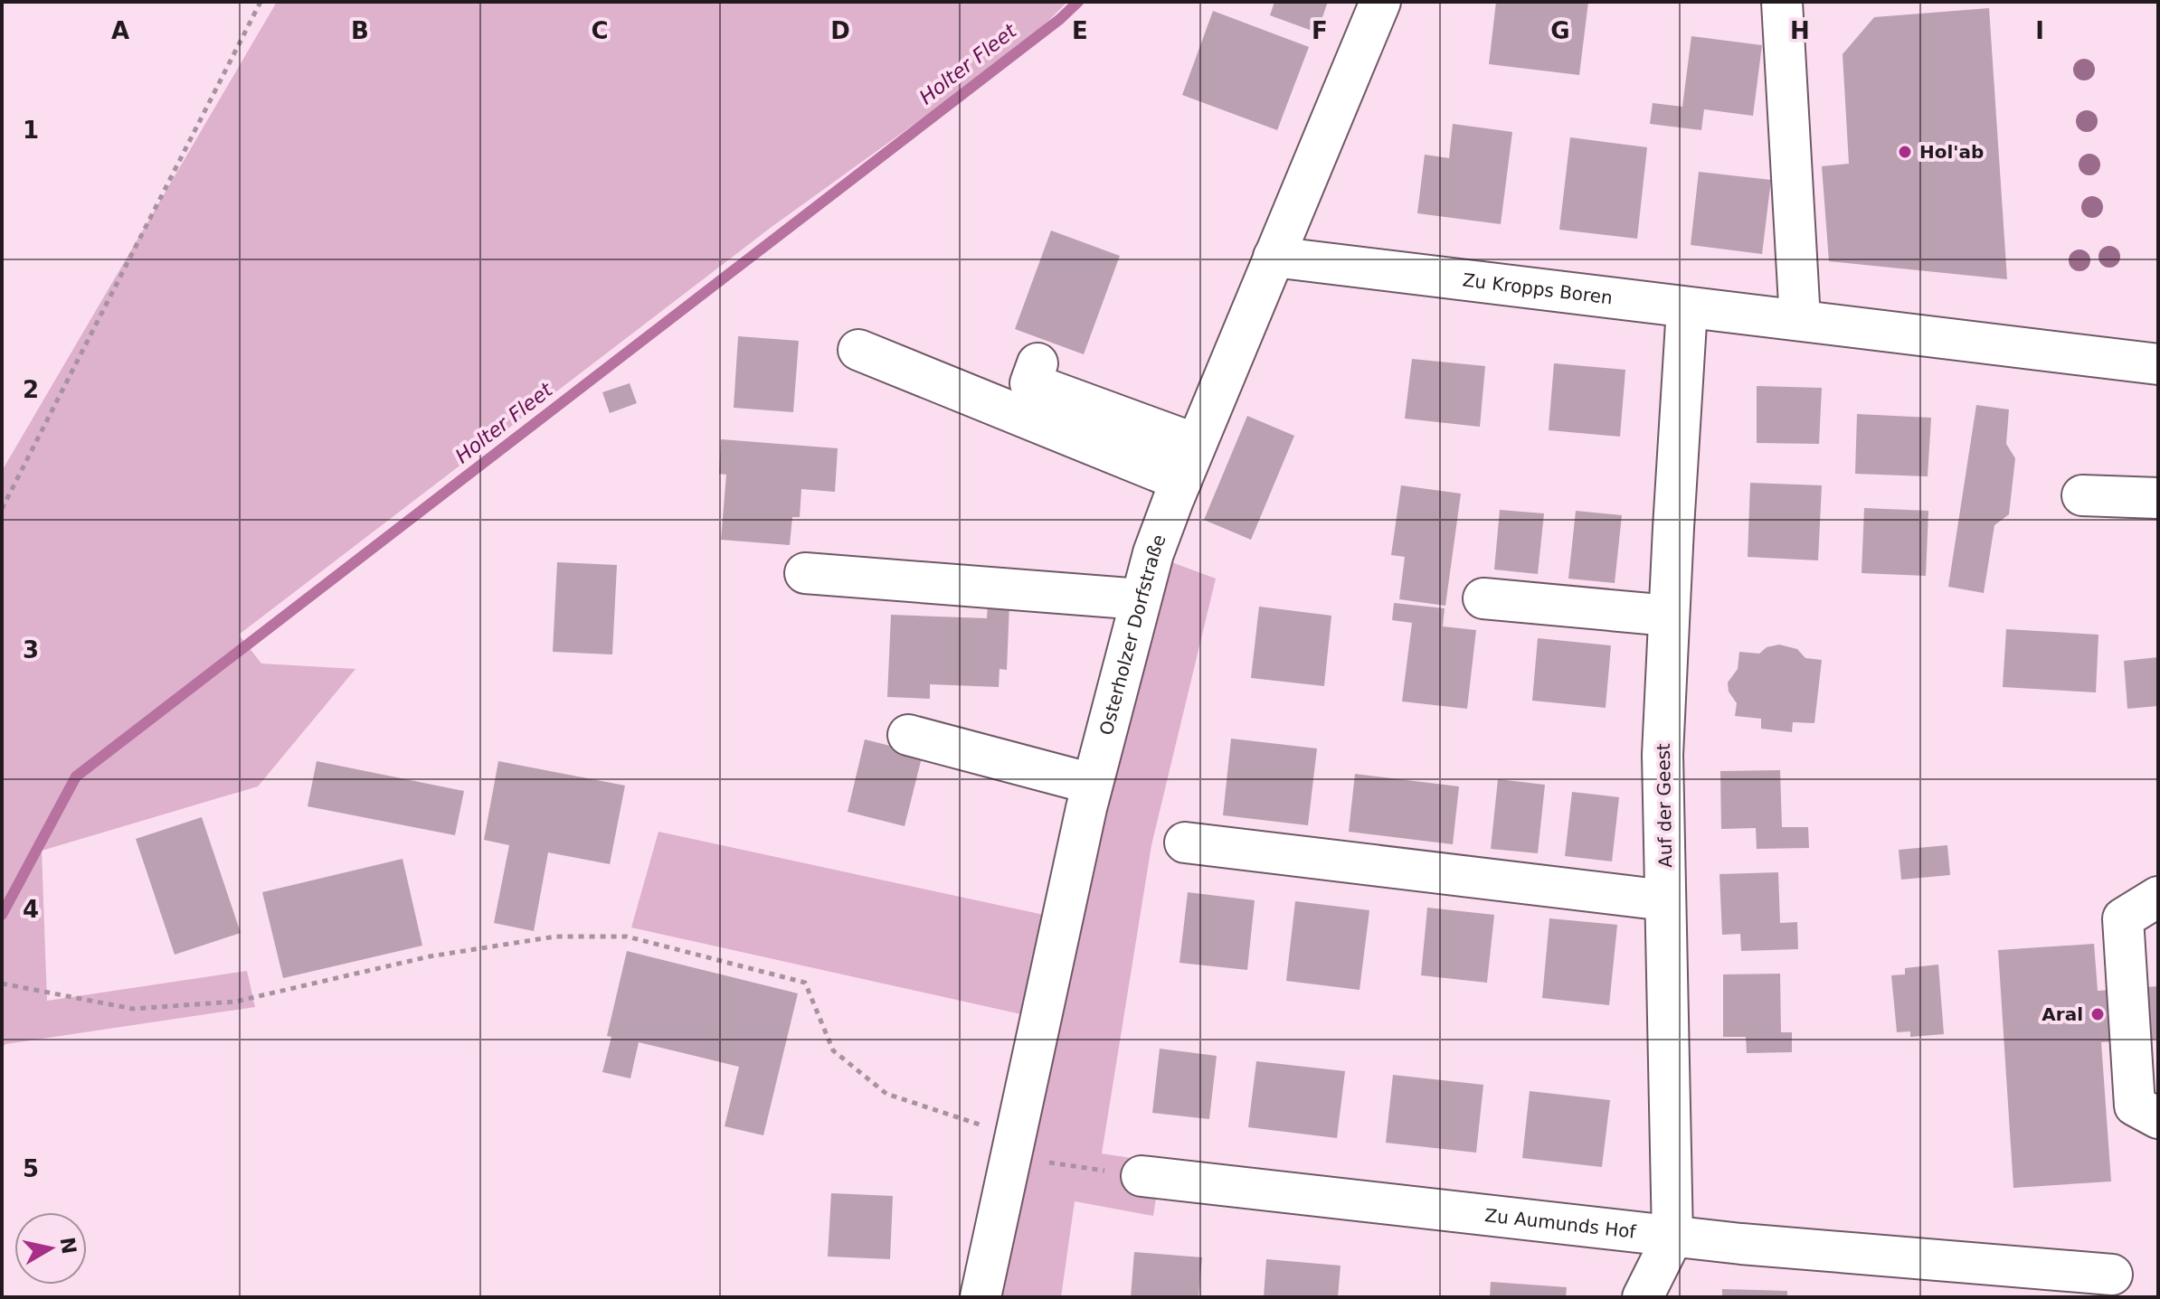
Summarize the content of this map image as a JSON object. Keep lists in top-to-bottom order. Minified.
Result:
{"streets":{"street":["Zu Kropps Boren","Osterholzer Dorfstraße","Auf der Geest","Zu Aumunds Hof"]},"crossings":[["Zu Kropps Boren","Osterholzer Dorfstraße"],["Zu Kropps Boren","Auf der Geest"],["Auf der Geest","Zu Aumunds Hof"]],"water":["Holter Fleet"],"places":["Hol'ab","Aral"],"north":"right","grid":{"columns":["A","B","C","D","E","F","G","H","I"],"rows":["1","2","3","4","5"]}}
